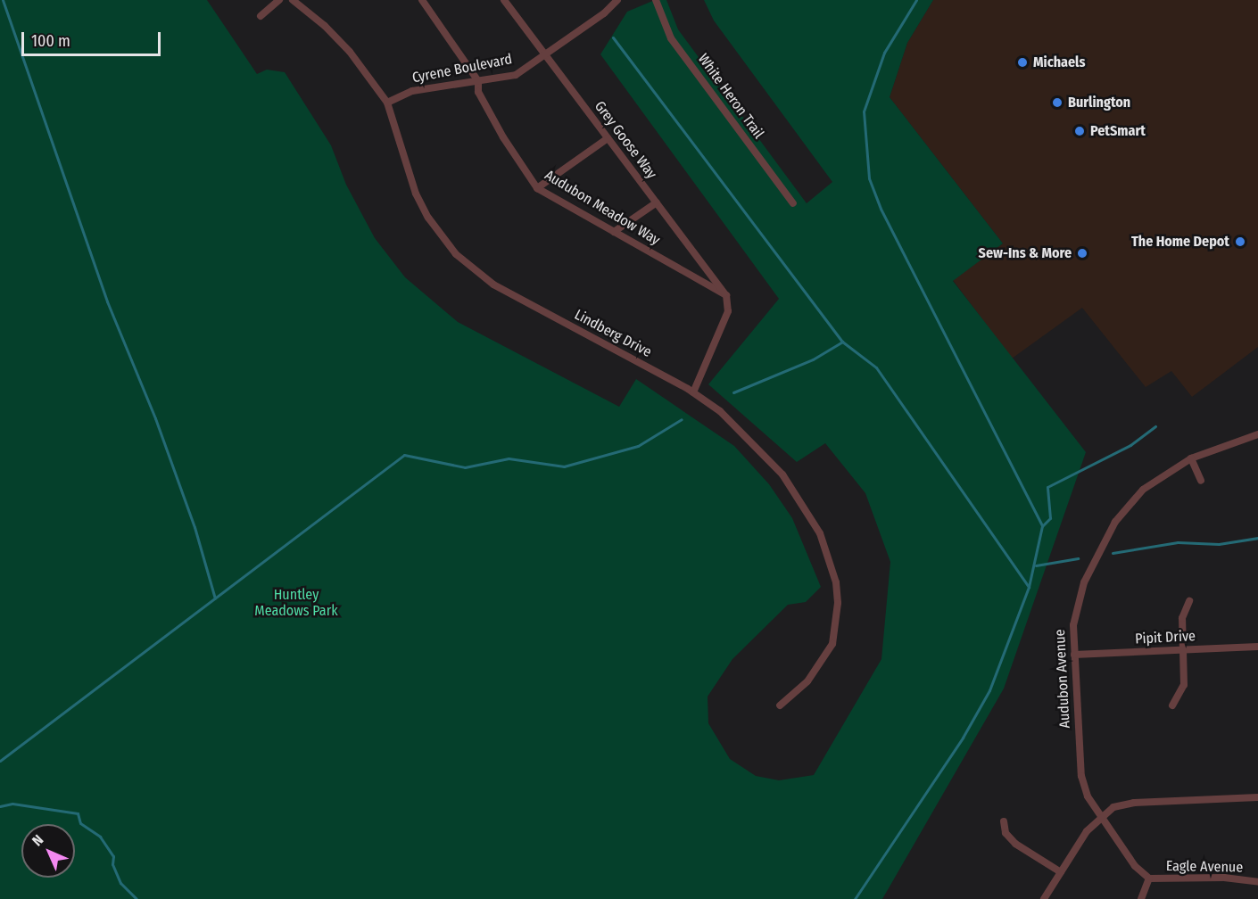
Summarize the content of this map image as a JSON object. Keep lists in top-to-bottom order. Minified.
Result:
{"streets":{"street":["Cyrene Boulevard","White Heron Trail","Grey Goose Way","Audubon Meadow Way","Lindberg Drive","Pipit Drive","Audubon Avenue","Eagle Avenue"]},"crossings":[["Cyrene Boulevard","Grey Goose Way"],["Cyrene Boulevard","Audubon Meadow Way"],["Cyrene Boulevard","Lindberg Drive"],["Grey Goose Way","Audubon Meadow Way"],["Pipit Drive","Audubon Avenue"],["Audubon Avenue","Eagle Avenue"]],"parks":["Huntley Meadows Park"],"places":["Michaels","Burlington","PetSmart","The Home Depot","Sew-Ins & More"],"scale_bar":"100 m","north":"top left"}
